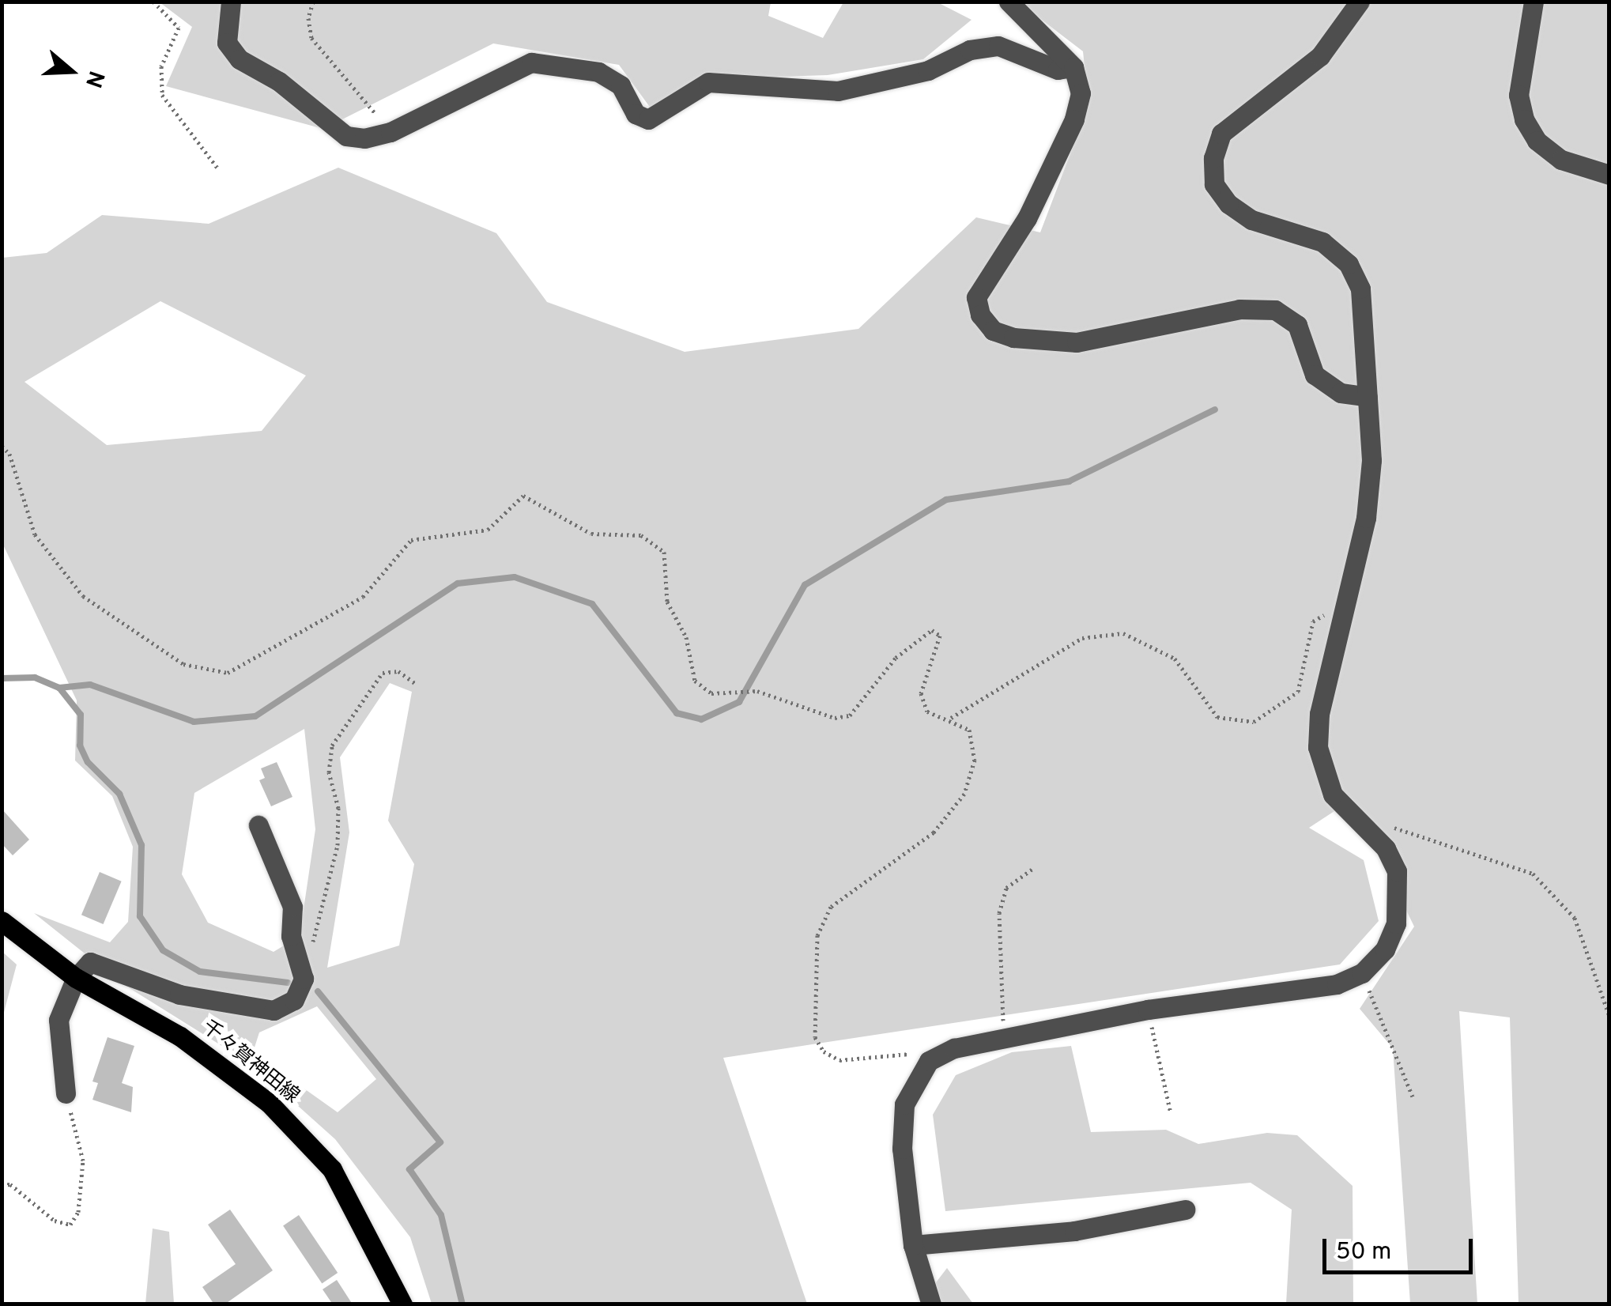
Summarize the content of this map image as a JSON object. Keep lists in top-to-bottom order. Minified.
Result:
{"streets":{"main road":["千々賀神田線"]},"scale_bar":"50 m","north":"right"}
